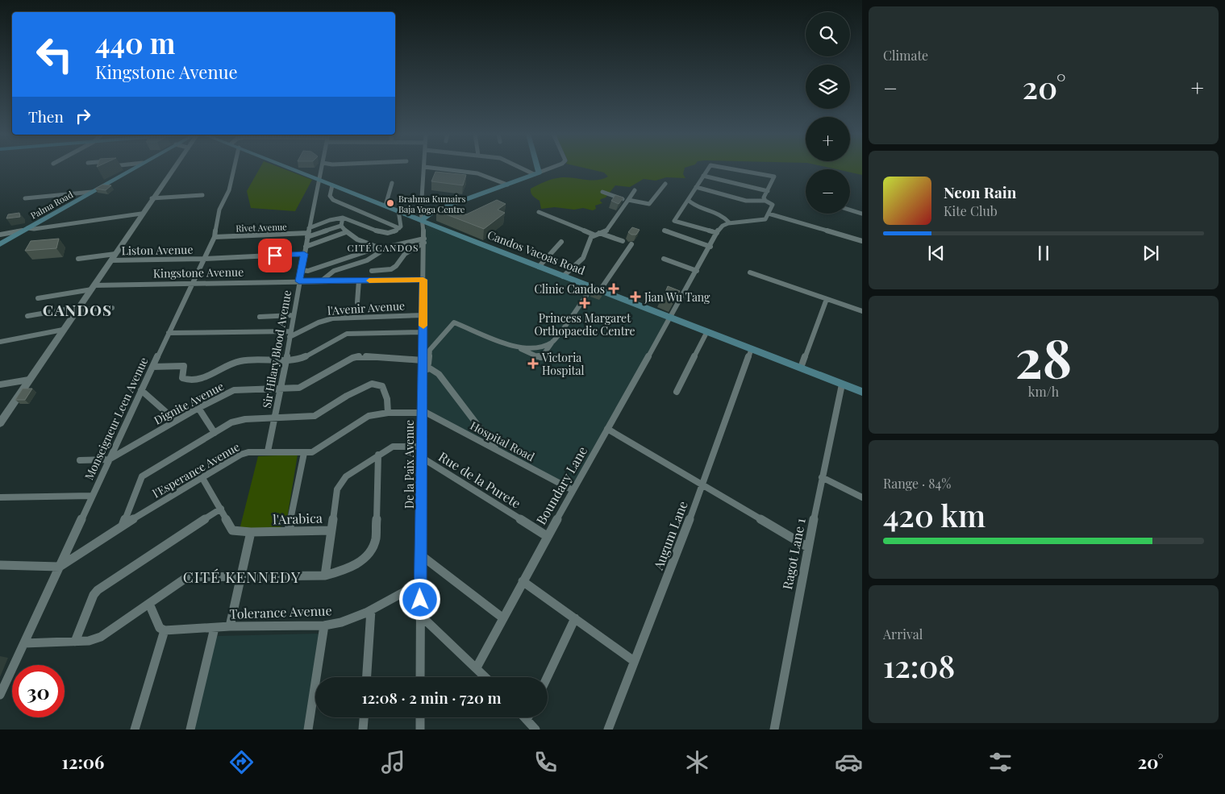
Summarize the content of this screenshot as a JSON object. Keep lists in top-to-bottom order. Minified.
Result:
{"streets":{"main road":["Palma Road","Candos Vacoas Road"],"street":["Rivet Avenue","Liston Avenue","Kingstone Avenue","l'Avenir Avenue","Sir Hilary Blood Avenue","Dignite Avenue","Monseigneur Leen Avenue","Hospital Road","De la Paix Avenue","l'Esperance Avenue","Rue de la Purete","Boundary Lane","l'Arabica","Augum Lane","Ragot Lane 1","Tolerance Avenue"]},"crossings":[["Rivet Avenue","Sir Hilary Blood Avenue"],["Rivet Avenue","Monseigneur Leen Avenue"],["Liston Avenue","Sir Hilary Blood Avenue"],["Liston Avenue","Monseigneur Leen Avenue"],["Candos Vacoas Road","Sir Hilary Blood Avenue"],["Candos Vacoas Road","De la Paix Avenue"],["Candos Vacoas Road","Boundary Lane"],["Candos Vacoas Road","Augum Lane"],["Candos Vacoas Road","Ragot Lane 1"],["Kingstone Avenue","Sir Hilary Blood Avenue"],["Kingstone Avenue","Monseigneur Leen Avenue"],["Kingstone Avenue","De la Paix Avenue"],["l'Avenir Avenue","Sir Hilary Blood Avenue"],["l'Avenir Avenue","De la Paix Avenue"],["Sir Hilary Blood Avenue","Dignite Avenue"],["Sir Hilary Blood Avenue","l'Esperance Avenue"],["Dignite Avenue","Monseigneur Leen Avenue"],["Dignite Avenue","De la Paix Avenue"],["Monseigneur Leen Avenue","l'Esperance Avenue"],["Hospital Road","De la Paix Avenue"],["Hospital Road","l'Esperance Avenue"],["Hospital Road","Boundary Lane"],["De la Paix Avenue","l'Esperance Avenue"],["De la Paix Avenue","Rue de la Purete"],["De la Paix Avenue","l'Arabica"],["De la Paix Avenue","Tolerance Avenue"],["l'Esperance Avenue","l'Arabica"],["Rue de la Purete","Boundary Lane"]],"districts":["CITÉ CANDOS","CANDOS","CITÉ KENNEDY"],"places":{"other":["Brahma Kumairs Baja Yoga Centre"],"health":["Clinic Candos","Jian Wu Tang","Princess Margaret Orthopaedic Centre","Victoria Hospital"]},"page":{"tile":["Climate",["28","km/h"],["Range · 84%","420 km"],["Arrival","12:08"]],"map_buttons":["+","−"],"turn":["440 m","Kingstone Avenue"],"heat":["−","20°","+"],"then":"Then","song":["Neon Rain","Kite Club"],"limit":"30","trip":"12:08 · 2 min · 720 m","tabs":["12:06","20°"]}}
